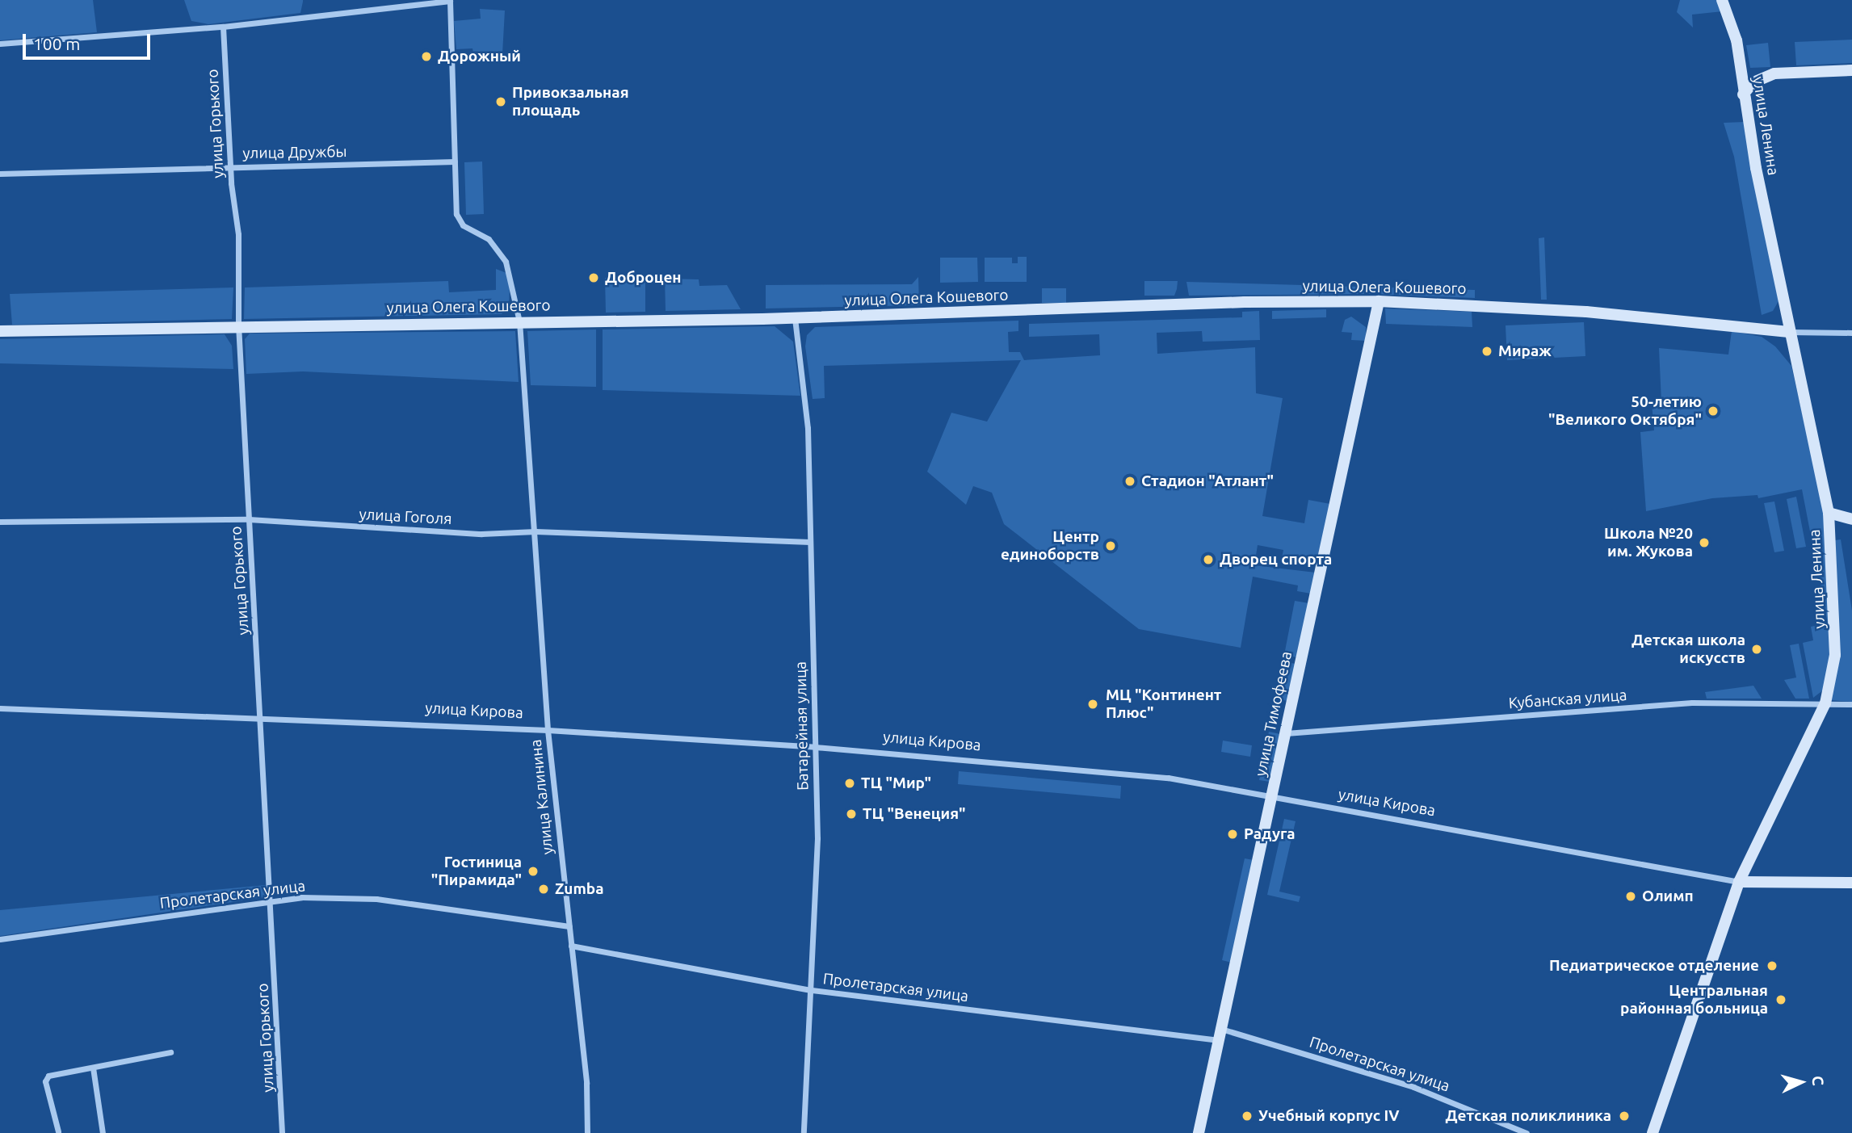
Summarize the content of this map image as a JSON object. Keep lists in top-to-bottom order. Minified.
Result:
{"streets":{"street":["улица Горького","улица Ленина","улица Дружбы","улица Олега Кошевого","улица Гоголя","Кубанская улица","улица Кирова","улица Тимофеева","Батарейная улица","улица Калинина","Пролетарская улица"]},"crossings":[["улица Горького","улица Дружбы"],["улица Горького","улица Олега Кошевого"],["улица Горького","улица Гоголя"],["улица Горького","улица Кирова"],["улица Горького","Пролетарская улица"],["улица Ленина","улица Олега Кошевого"],["улица Ленина","Кубанская улица"],["улица Ленина","улица Кирова"],["улица Дружбы","улица Калинина"],["улица Олега Кошевого","улица Тимофеева"],["улица Олега Кошевого","Батарейная улица"],["улица Олега Кошевого","улица Калинина"],["улица Гоголя","Батарейная улица"],["улица Гоголя","улица Калинина"],["Кубанская улица","улица Тимофеева"],["улица Кирова","улица Тимофеева"],["улица Кирова","Батарейная улица"],["улица Кирова","улица Калинина"],["улица Тимофеева","Пролетарская улица"],["Батарейная улица","Пролетарская улица"],["улица Калинина","Пролетарская улица"]],"places":["Дорожный","Привокзальная площадь","Доброцен","Мираж","50-летию \"Великого Октября\"","Стадион \"Атлант\"","Школа №20 им. Жукова","Центр единоборств","Дворец спорта","Детская школа искусств","МЦ \"Континент Плюс\"","ТЦ \"Мир\"","ТЦ \"Венеция\"","Радуга","Гостиница \"Пирамида\"","Zumba","Олимп","Педиатрическое отделение","Центральная районная больница","Учебный корпус IV","Детская поликлиника"],"scale_bar":"100 m","north":"right"}
